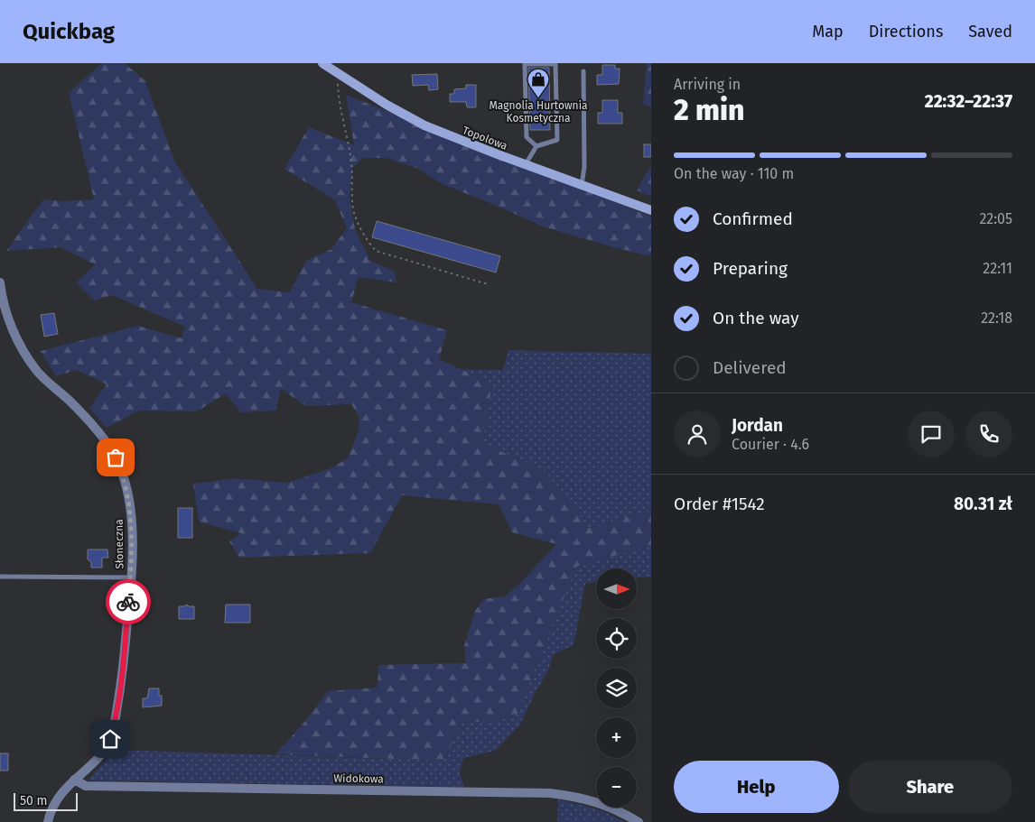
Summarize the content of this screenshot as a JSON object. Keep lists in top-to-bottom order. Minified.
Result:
{"streets":{"street":["Topolowa","Słoneczna","Widokowa"]},"crossings":[["Słoneczna","Widokowa"]],"places":{"shop":["Magnolia Hurtownia Kosmetyczna"]},"scale_bar":"50 m","north":"right","page":{"header":"Quickbag","nav":["Map","Directions","Saved"],"heading":["2 min","Arriving in","22:32–22:37"],"panel":["Jordan","Courier · 4.6","Order #1542","80.31 zł"],"bar":"On the way · 110 m","list":[["Confirmed","22:05"],["Preparing","22:11"],["On the way","22:18"],"Delivered"],"map_buttons":["+","−"],"buttons":["Help","Share"],"scale":"50 m"}}
